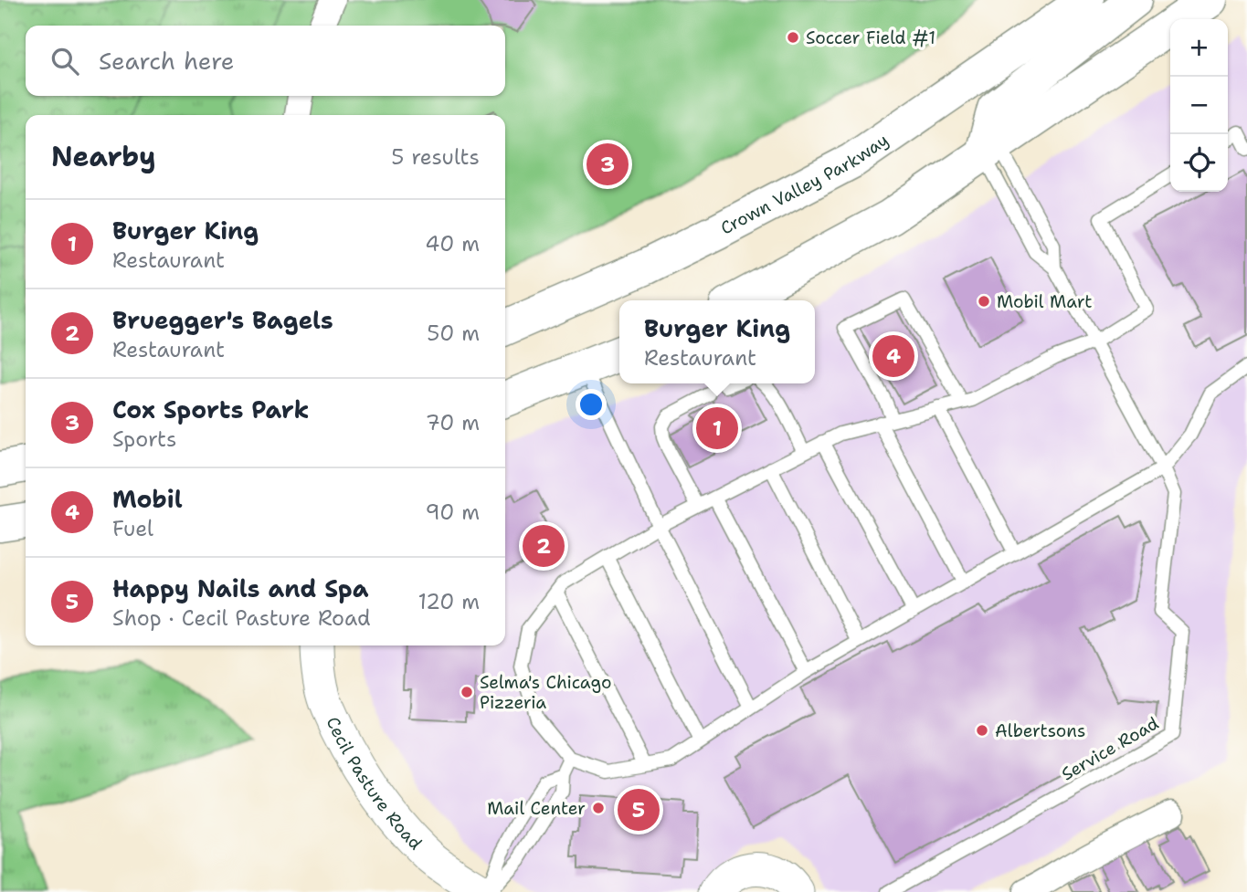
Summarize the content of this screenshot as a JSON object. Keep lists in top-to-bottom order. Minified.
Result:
{"streets":{"main road":["Crown Valley Parkway"],"street":["Cecil Pasture Road"],"lane":["Service Road"]},"places":["Soccer Field #1","Mobil Mart","Selma's Chicago Pizzeria","Albertsons","Mail Center"],"page":{"map_buttons":["+","−"],"search":"Search here","heading":["Nearby","5 results"],"pins":["3","4","1","2","5"],"list":[{"mark":"1","name":"Burger King","note":"Restaurant","value":"40 m"},{"mark":"2","name":"Bruegger's Bagels","note":"Restaurant","value":"50 m"},{"mark":"3","name":"Cox Sports Park","note":"Sports","value":"70 m"},{"mark":"4","name":"Mobil","note":"Fuel","value":"90 m"},{"mark":"5","name":"Happy Nails and Spa","note":"Shop · Cecil Pasture Road","value":"120 m"}],"popup":["Burger King","Restaurant"]}}
